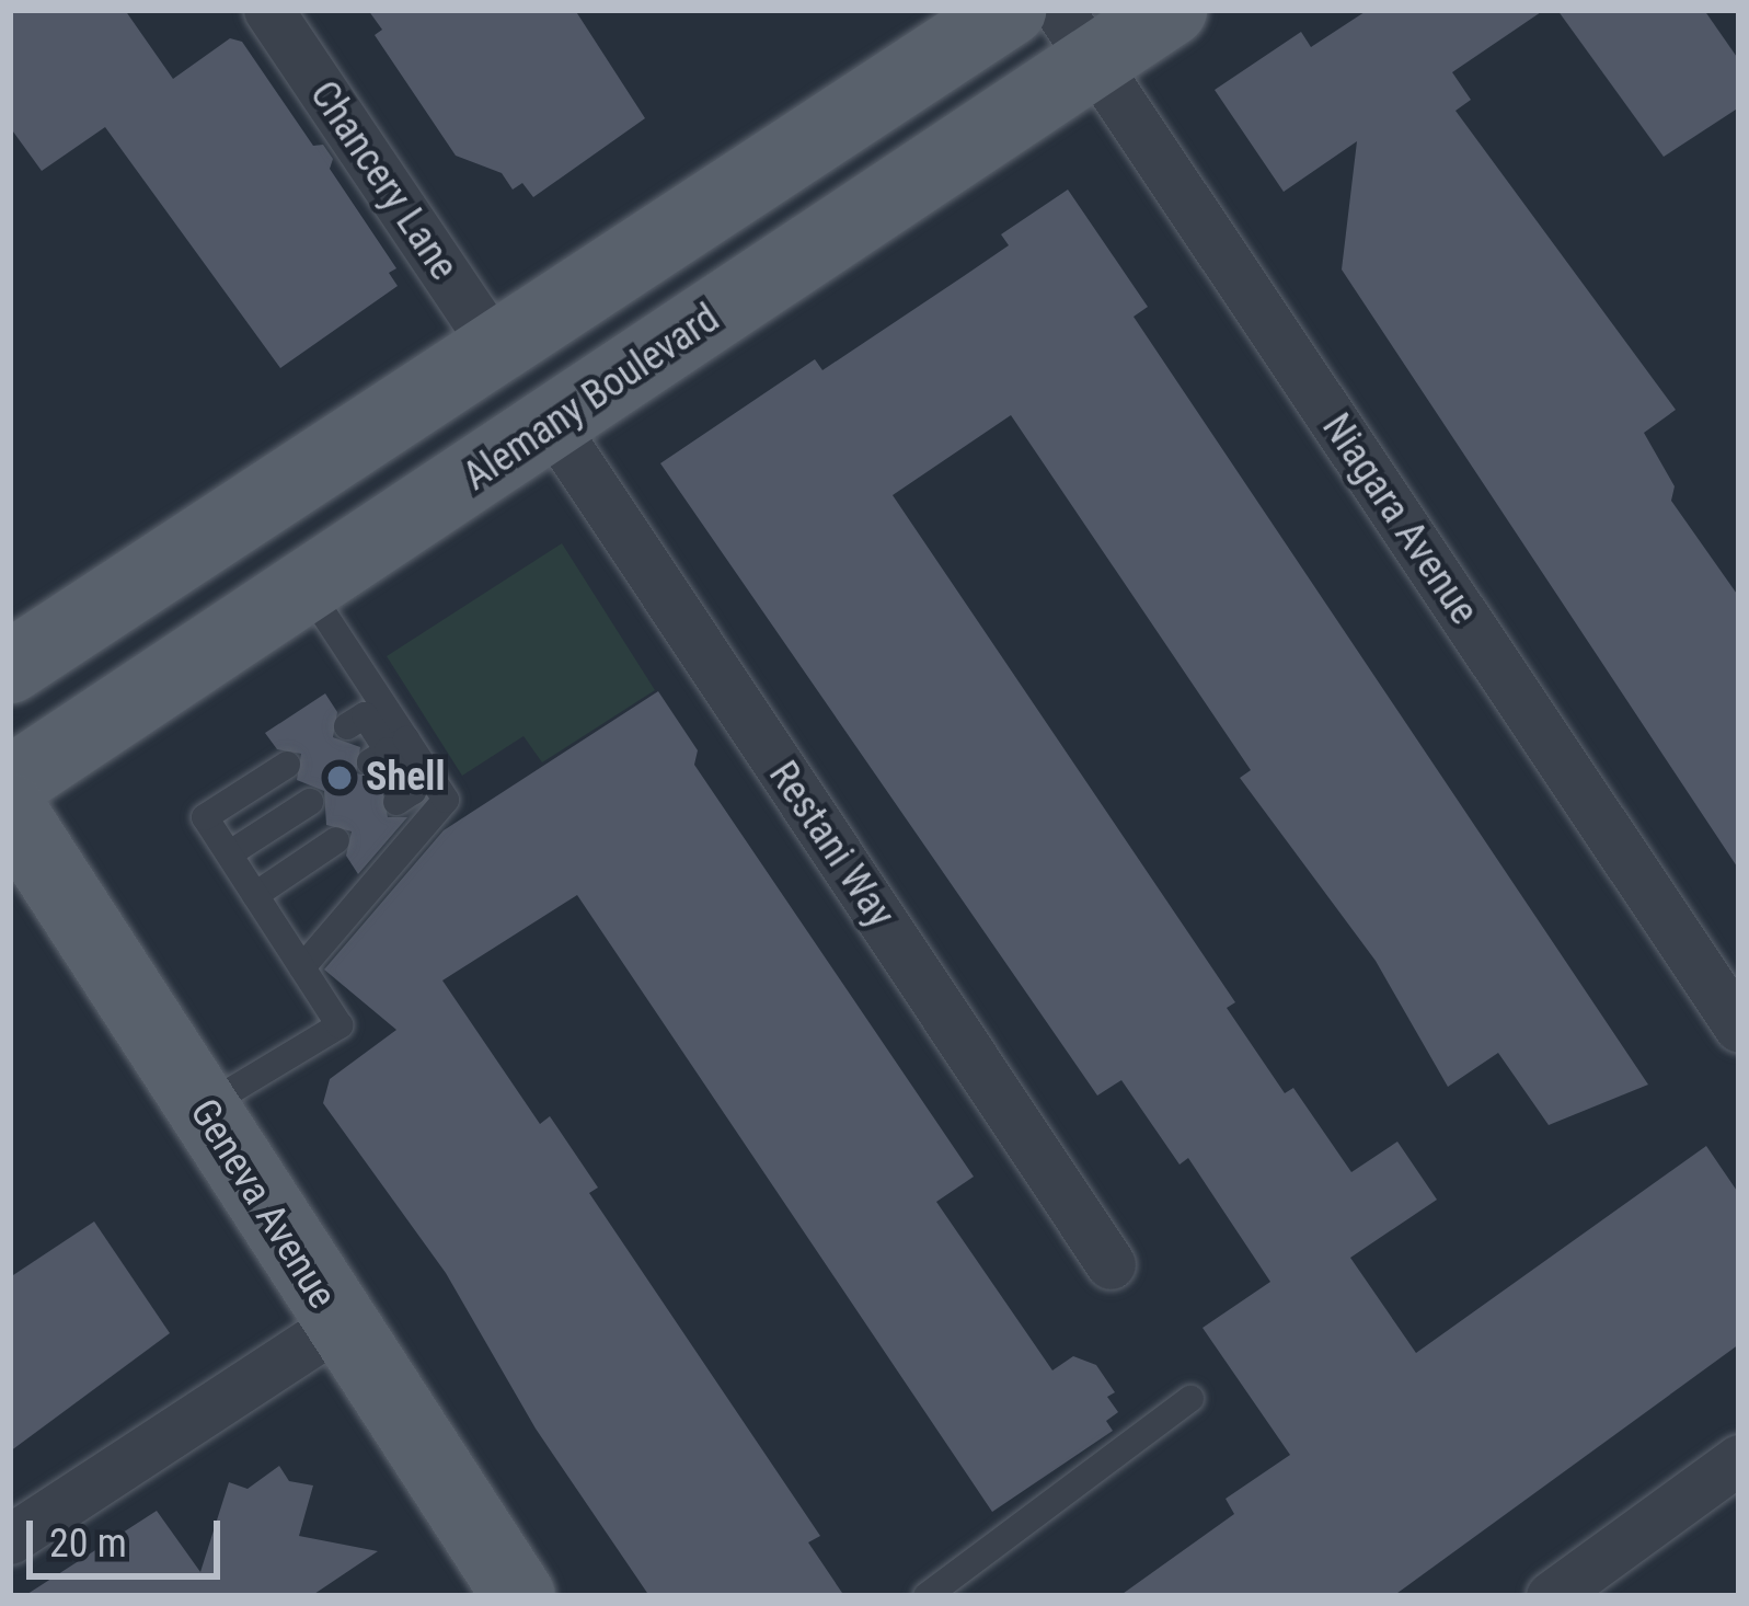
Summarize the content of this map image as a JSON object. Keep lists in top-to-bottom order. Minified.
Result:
{"streets":{"main road":["Alemany Boulevard","Geneva Avenue"],"street":["Chancery Lane","Niagara Avenue","Restani Way"]},"crossings":[["Alemany Boulevard","Niagara Avenue"],["Alemany Boulevard","Restani Way"]],"places":["Shell"],"scale_bar":"20 m"}
